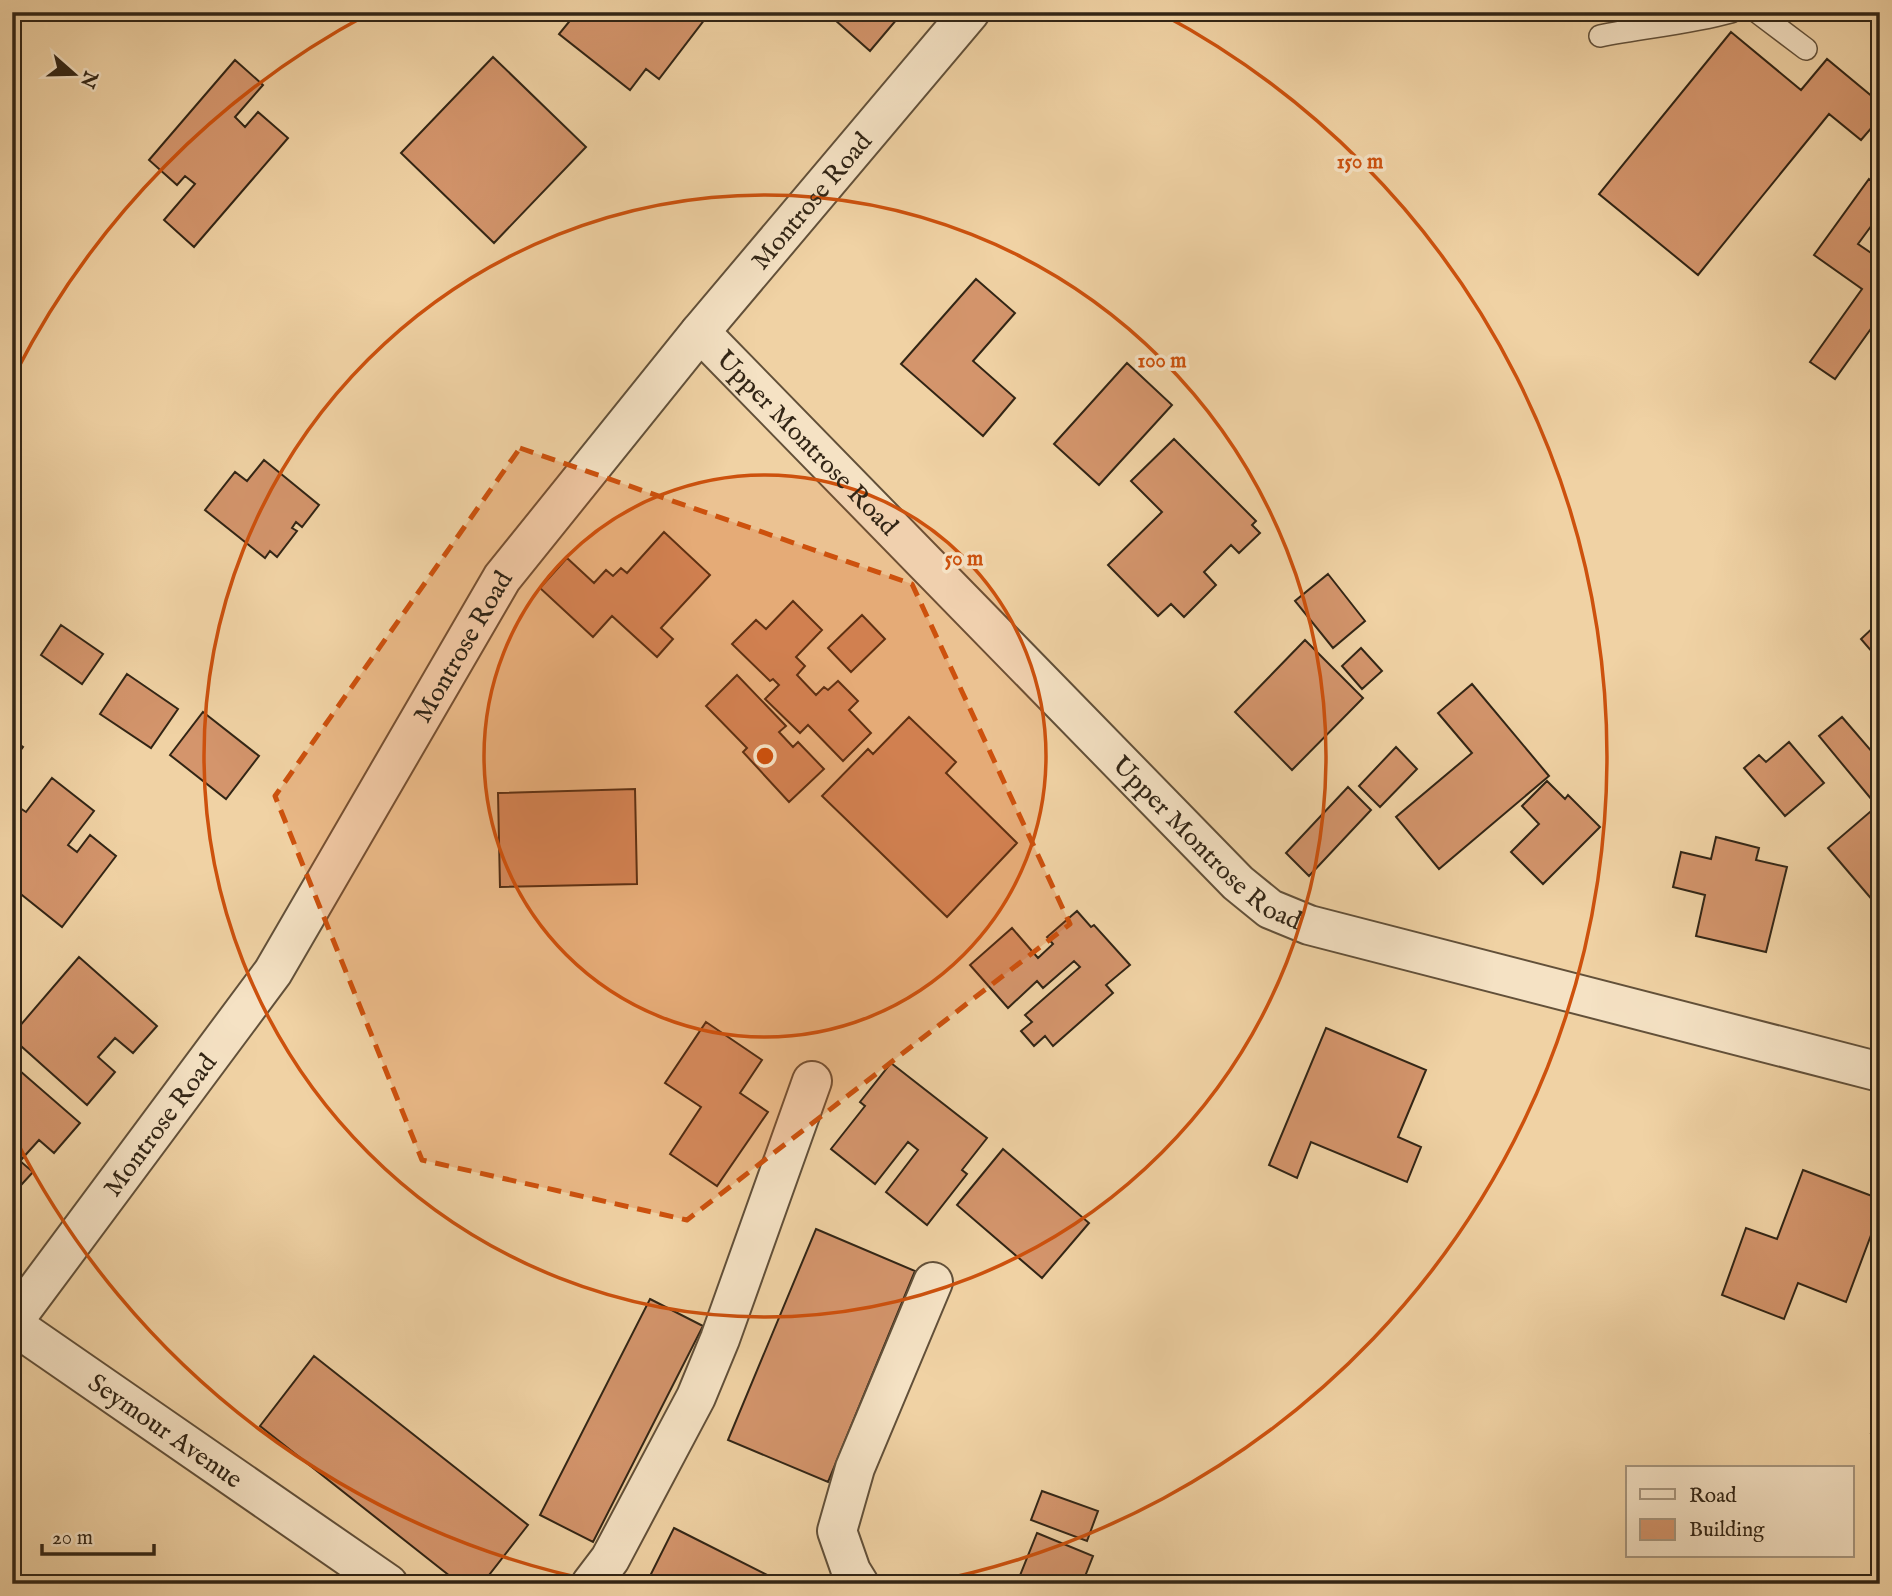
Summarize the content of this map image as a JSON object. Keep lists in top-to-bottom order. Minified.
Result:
{"streets":{"street":["Montrose Road","Upper Montrose Road","Seymour Avenue"]},"crossings":[["Montrose Road","Upper Montrose Road"],["Montrose Road","Seymour Avenue"]],"legend":["Road","Building"],"scale_bar":"20 m","north":"right","rings":["150 m","100 m","50 m"]}
